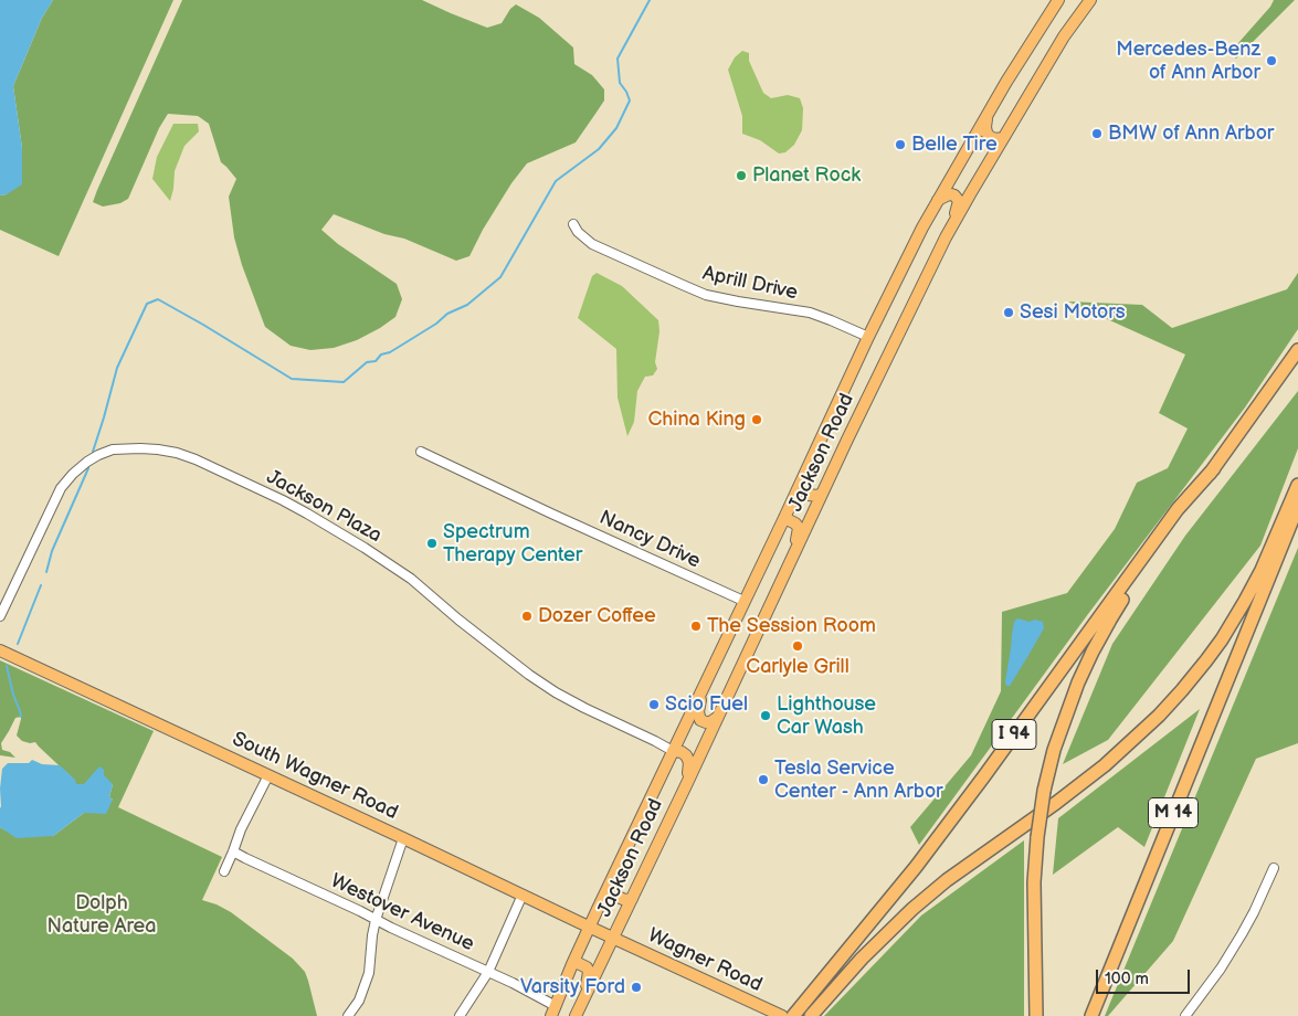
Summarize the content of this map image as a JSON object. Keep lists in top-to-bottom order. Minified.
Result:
{"streets":{"highway":["I 94","M 14"],"main road":["Jackson Road","South Wagner Road","Wagner Road"],"street":["Aprill Drive","Jackson Plaza","Nancy Drive","Westover Avenue"]},"crossings":[["Aprill Drive","Jackson Road"],["Jackson Road","Jackson Plaza"],["Jackson Road","Nancy Drive"],["Jackson Road","South Wagner Road"],["Jackson Road","Westover Avenue"],["Jackson Road","Wagner Road"],["South Wagner Road","Wagner Road"]],"parks":["Dolph Nature Area"],"places":["Mercedes-Benz of Ann Arbor","BMW of Ann Arbor","Belle Tire","Planet Rock","Sesi Motors","China King","Spectrum Therapy Center","Dozer Coffee","The Session Room","Carlyle Grill","Scio Fuel","Lighthouse Car Wash","Tesla Service Center - Ann Arbor","Varsity Ford"],"scale_bar":"100 m"}
